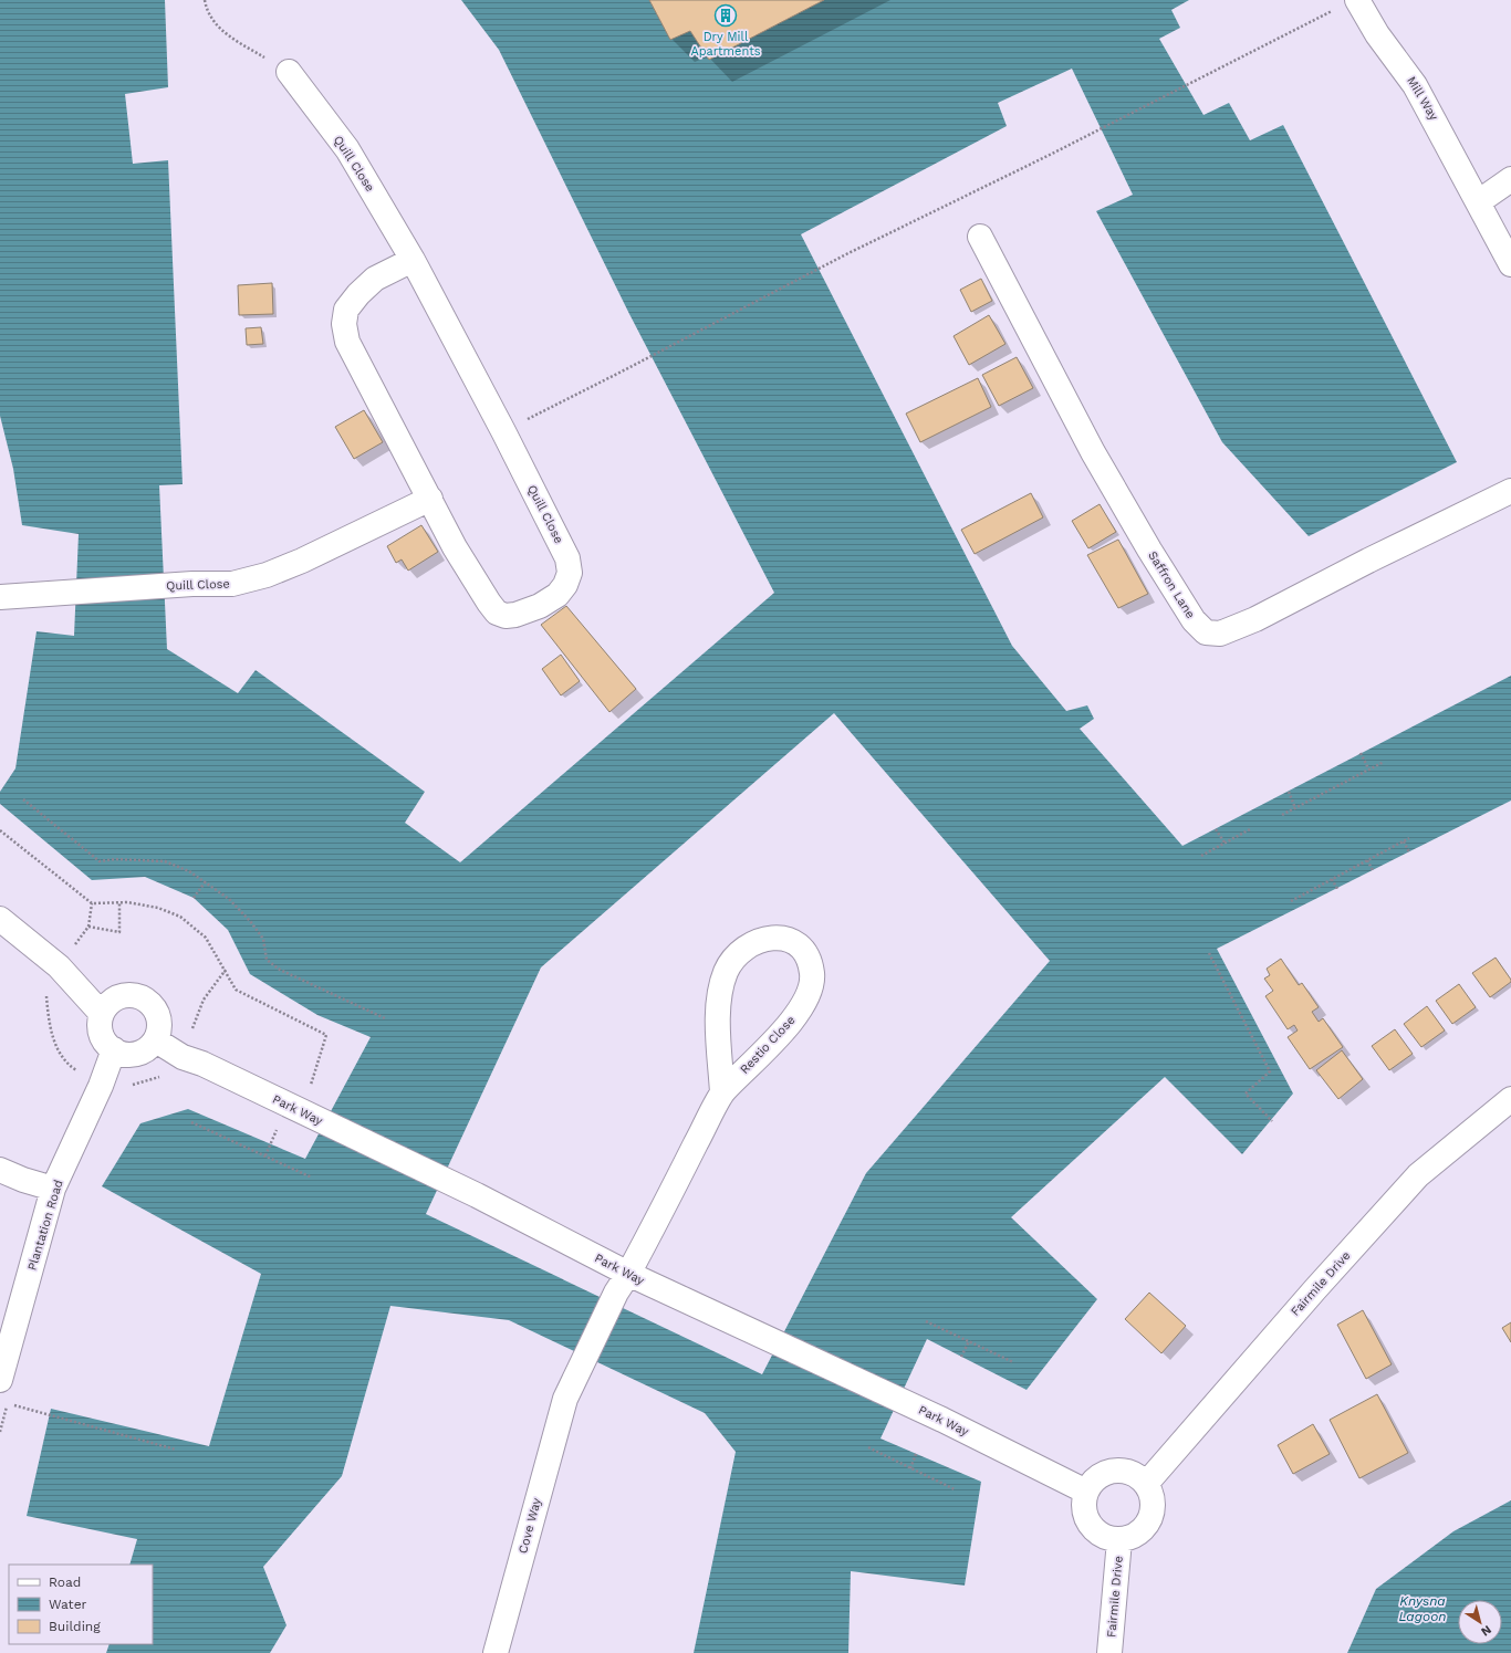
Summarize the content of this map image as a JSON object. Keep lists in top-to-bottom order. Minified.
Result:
{"streets":{"street":["Mill Way","Quill Close","Saffron Lane","Restio Close","Park Way","Plantation Road","Fairmile Drive","Cove Way"]},"crossings":[["Restio Close","Park Way"],["Restio Close","Cove Way"],["Park Way","Plantation Road"],["Park Way","Fairmile Drive"],["Park Way","Cove Way"]],"water":["Knysna Lagoon"],"places":{"building":["Dry Mill Apartments"]},"legend":["Road","Water","Building"],"north":"bottom right"}
